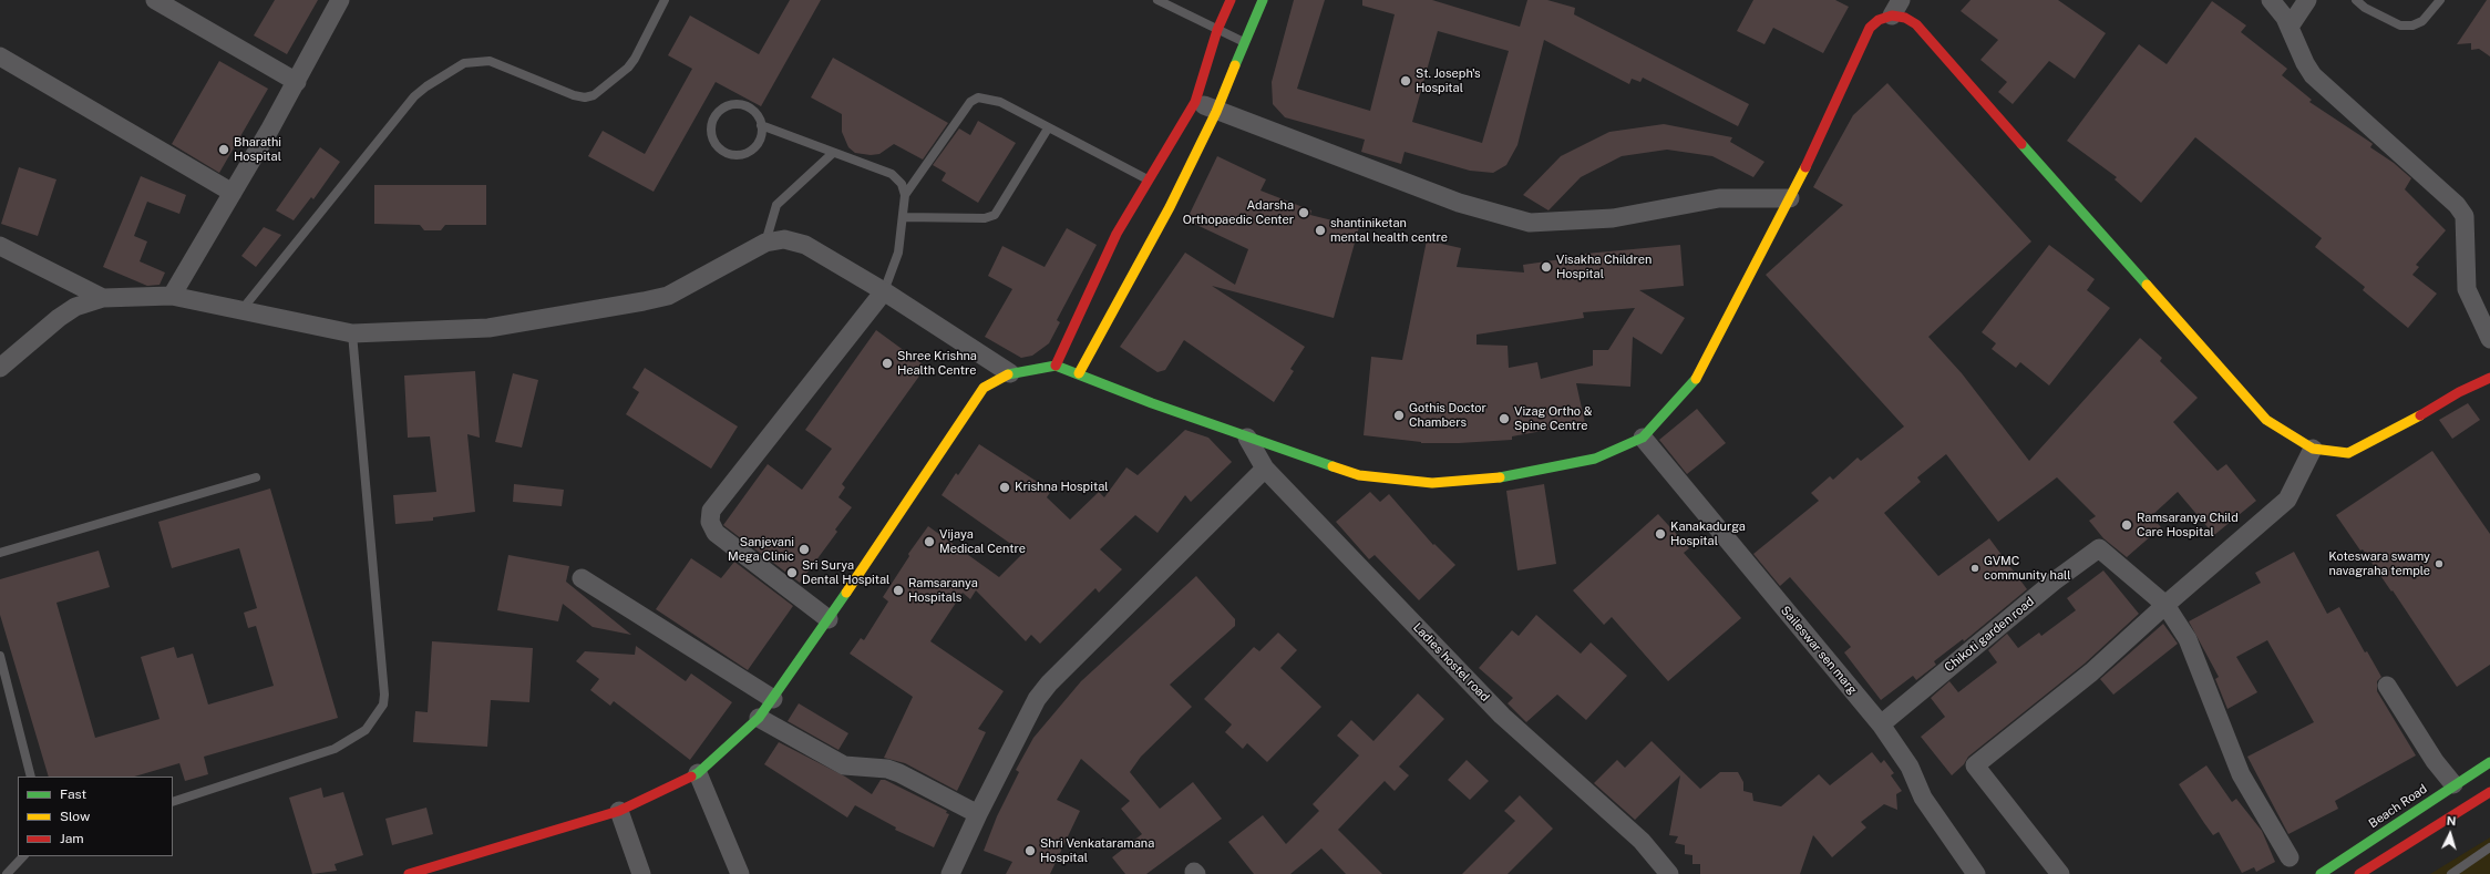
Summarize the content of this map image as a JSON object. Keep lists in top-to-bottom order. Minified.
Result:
{"streets":{"street":["Chikoti garden road","Saileswar sen marg","Ladies hostel road","Beach Road"]},"crossings":[["Chikoti garden road","Saileswar sen marg"]],"places":["St. Joseph's Hospital","Bharathi Hospital","Adarsha Orthopaedic Center","shantiniketan mental health centre","Visakha Children Hospital","Shree Krishna Health Centre","Gothis Doctor Chambers","Vizag Ortho & Spine Centre","Krishna Hospital","Ramsaranya Child Care Hospital","Kanakadurga Hospital","Vijaya Medical Centre","Sanjevani Mega Clinic","Koteswara swamy navagraha temple","GVMC community hall","Sri Surya Dental Hospital","Ramsaranya Hospitals","Shri Venkataramana Hospital"],"legend":["Fast","Slow","Jam"],"north":"top"}
